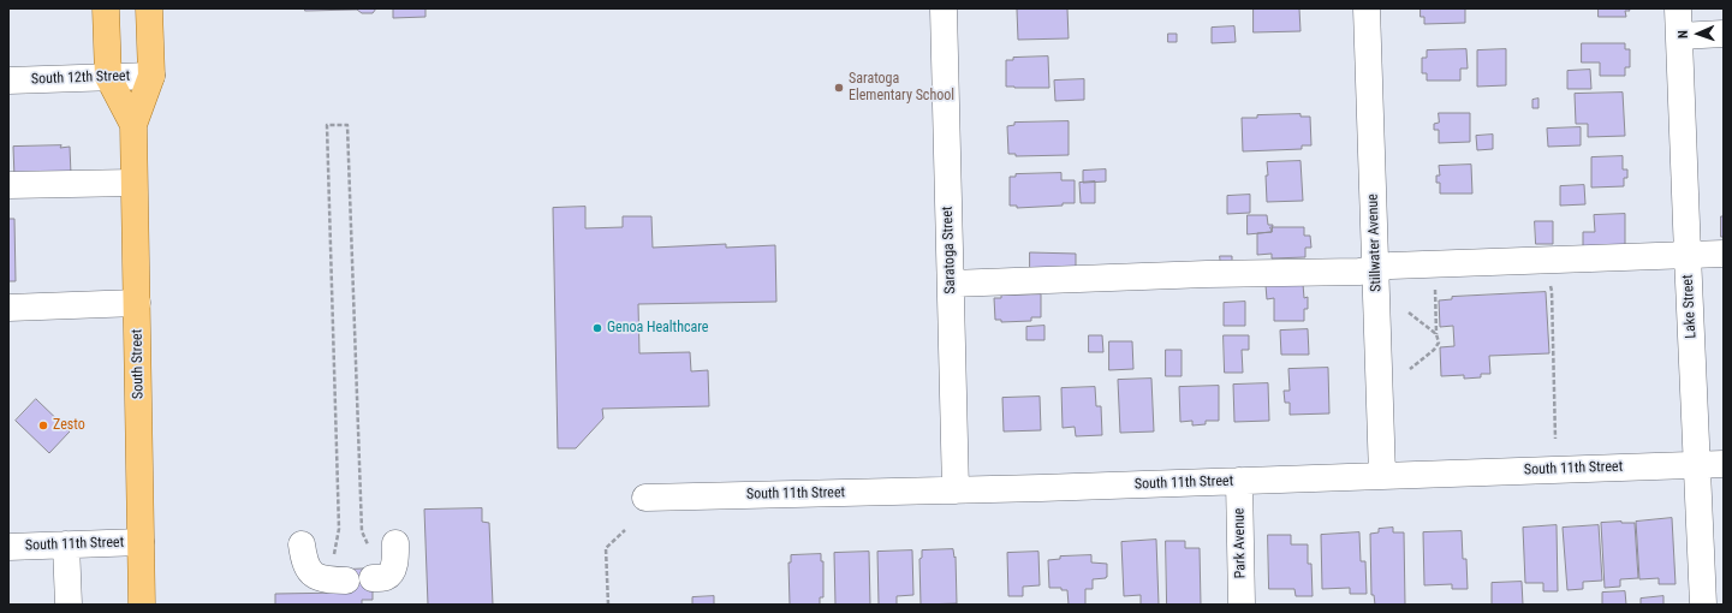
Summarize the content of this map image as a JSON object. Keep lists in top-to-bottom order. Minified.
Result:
{"streets":{"main road":["South Street"],"street":["South 12th Street","Stillwater Avenue","Saratoga Street","Lake Street","South 11th Street","Park Avenue"]},"crossings":[["South 12th Street","South Street"],["Stillwater Avenue","South 11th Street"],["Saratoga Street","South 11th Street"],["Lake Street","South 11th Street"],["South Street","South 11th Street"],["South 11th Street","Park Avenue"]],"places":["Saratoga Elementary School","Genoa Healthcare","Zesto"],"north":"left"}
